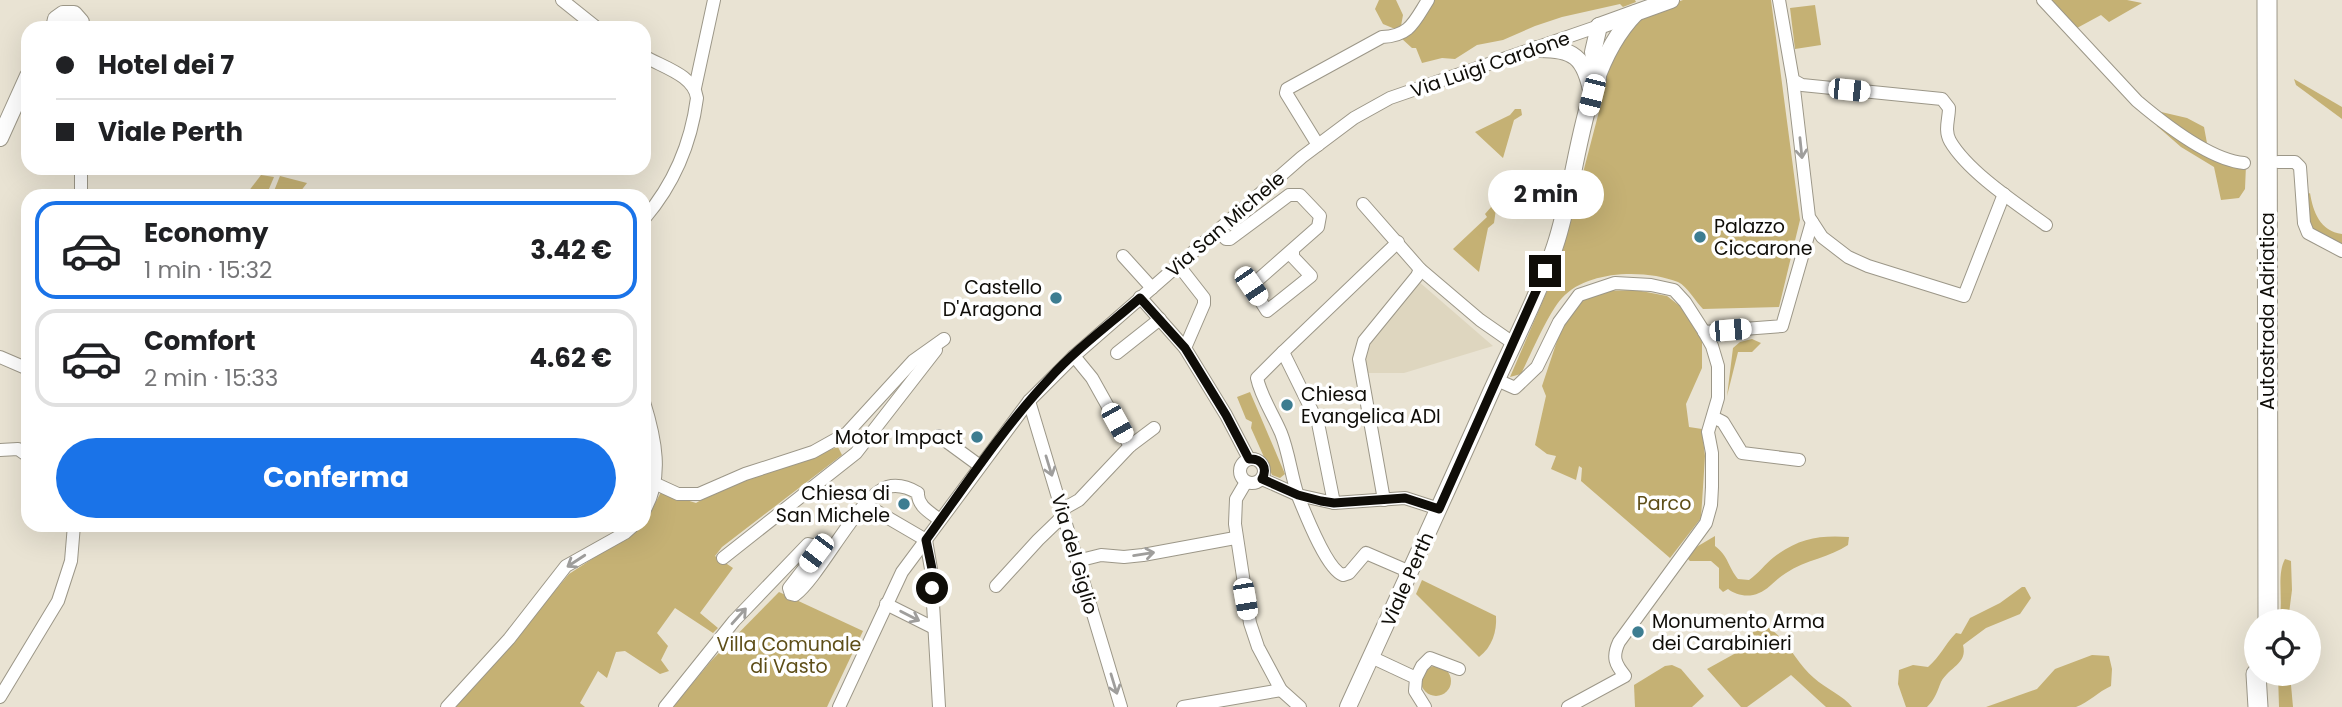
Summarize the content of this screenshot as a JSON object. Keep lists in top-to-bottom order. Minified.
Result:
{"streets":{"highway":["Autostrada Adriatica"],"main road":["Via Luigi Cardone","Viale Perth"],"street":["Via San Michele","Via del Giglio"]},"crossings":[["Via Luigi Cardone","Via San Michele"],["Via Luigi Cardone","Viale Perth"],["Via San Michele","Via del Giglio"]],"one_way":["Via del Giglio"],"parks":["Parco","Villa Comunale di Vasto"],"places":["Palazzo Ciccarone","Castello D'Aragona","Chiesa Evangelica ADI","Motor Impact","Chiesa di San Michele","Monumento Arma dei Carabinieri"],"page":{"banner":["Hotel dei 7","Viale Perth"],"bubble":"2 min","list":[{"name":"Economy","note":"1 min · 15:32","value":"3.42 €"},{"name":"Comfort","note":"2 min · 15:33","value":"4.62 €"}],"buttons":"Conferma"}}
